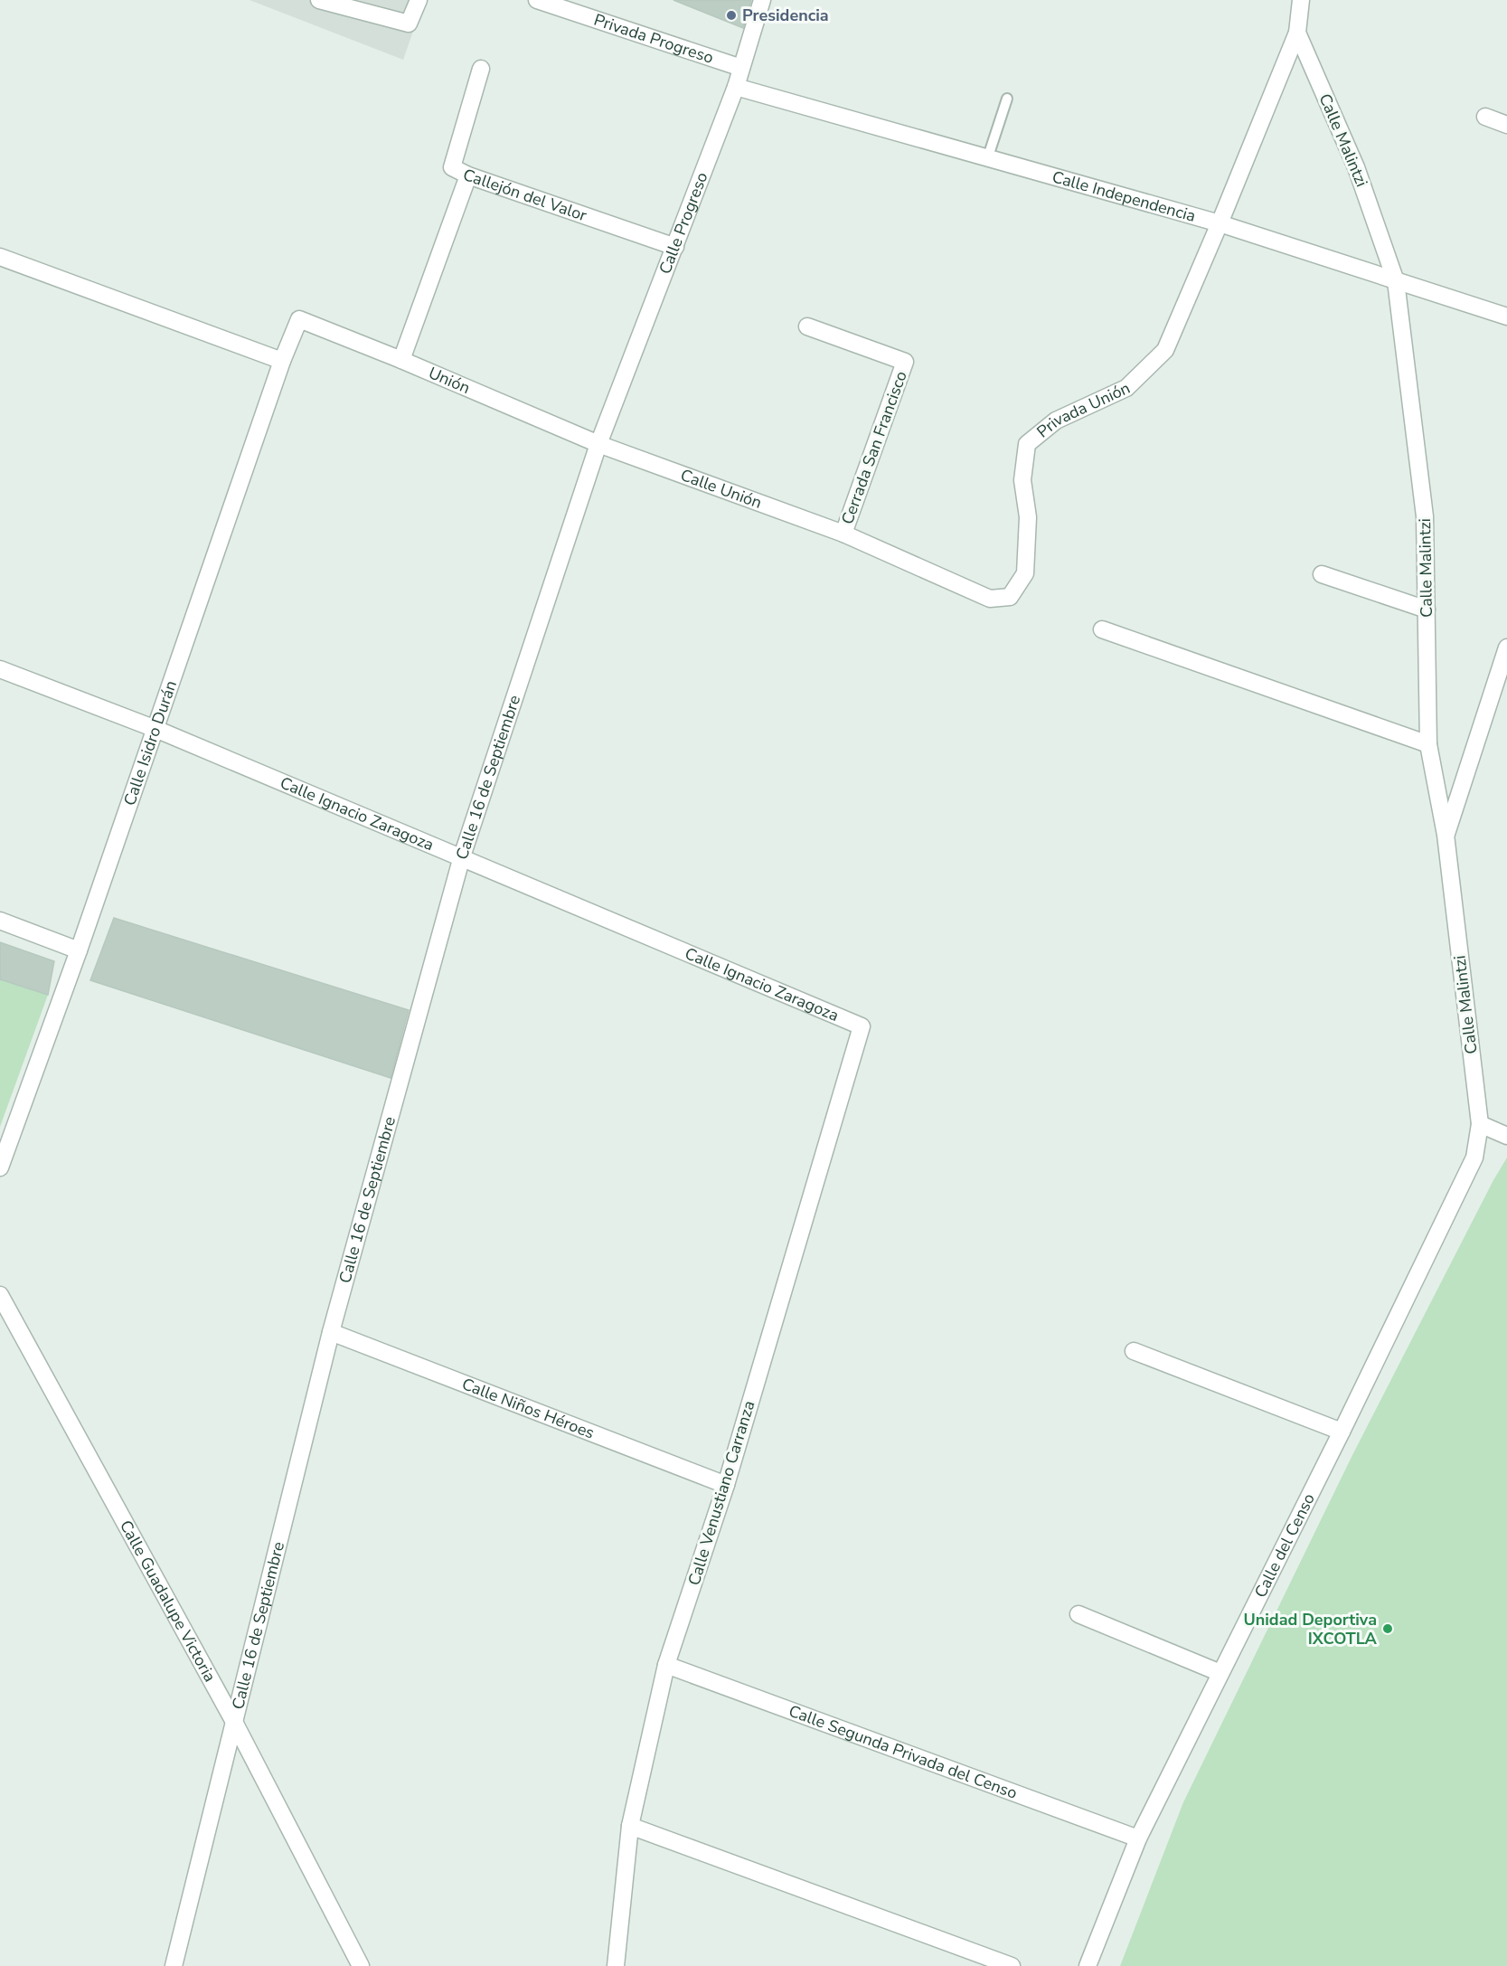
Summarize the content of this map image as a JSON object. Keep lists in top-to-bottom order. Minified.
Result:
{"streets":{"street":["Privada Progreso","Calle Malintzi","Calle Independencia","Callejón del Valor","Calle Progreso","Unión","Privada Unión","Cerrada San Francisco","Calle Unión","Calle Isidro Durán","Calle 16 de Septiembre","Calle Ignacio Zaragoza","Calle Niños Héroes","Calle Venustiano Carranza","Calle del Censo","Calle Guadalupe Victoria","Calle Segunda Privada del Censo"]},"crossings":[["Privada Progreso","Calle Progreso"],["Calle Malintzi","Calle Independencia"],["Calle Malintzi","Calle del Censo"],["Calle Independencia","Calle Progreso"],["Calle Independencia","Privada Unión"],["Callejón del Valor","Calle Progreso"],["Callejón del Valor","Unión"],["Calle Progreso","Unión"],["Calle Progreso","Calle Unión"],["Calle Progreso","Calle 16 de Septiembre"],["Unión","Calle Unión"],["Unión","Calle Isidro Durán"],["Unión","Calle 16 de Septiembre"],["Privada Unión","Cerrada San Francisco"],["Privada Unión","Calle Unión"],["Cerrada San Francisco","Calle Unión"],["Calle Unión","Calle 16 de Septiembre"],["Calle Isidro Durán","Calle Ignacio Zaragoza"],["Calle 16 de Septiembre","Calle Ignacio Zaragoza"],["Calle 16 de Septiembre","Calle Niños Héroes"],["Calle 16 de Septiembre","Calle Guadalupe Victoria"],["Calle Ignacio Zaragoza","Calle Venustiano Carranza"],["Calle Niños Héroes","Calle Venustiano Carranza"],["Calle Venustiano Carranza","Calle Segunda Privada del Censo"],["Calle del Censo","Calle Segunda Privada del Censo"]],"places":["Presidencia","Unidad Deportiva IXCOTLA"]}
